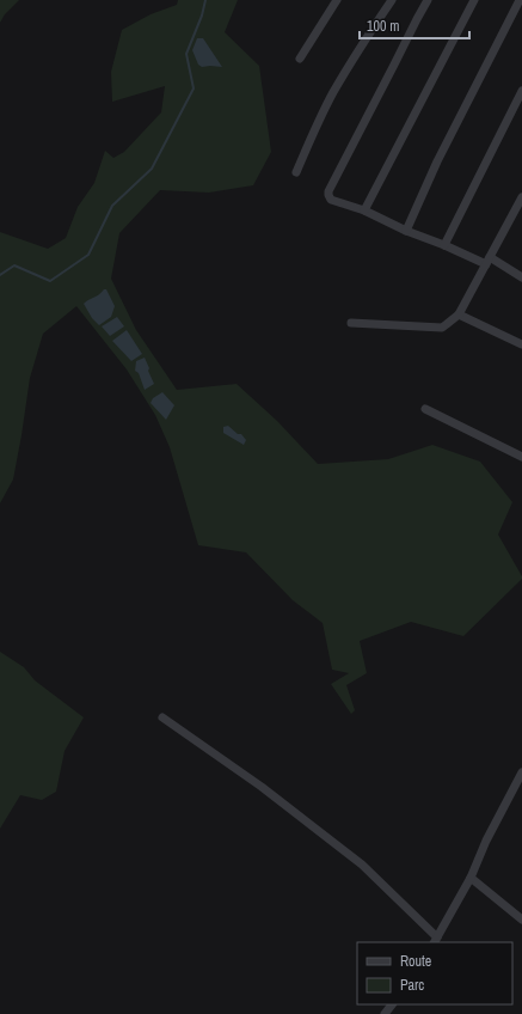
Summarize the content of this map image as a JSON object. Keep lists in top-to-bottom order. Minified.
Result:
{"legend":["Route","Parc"],"scale_bar":"100 m"}
